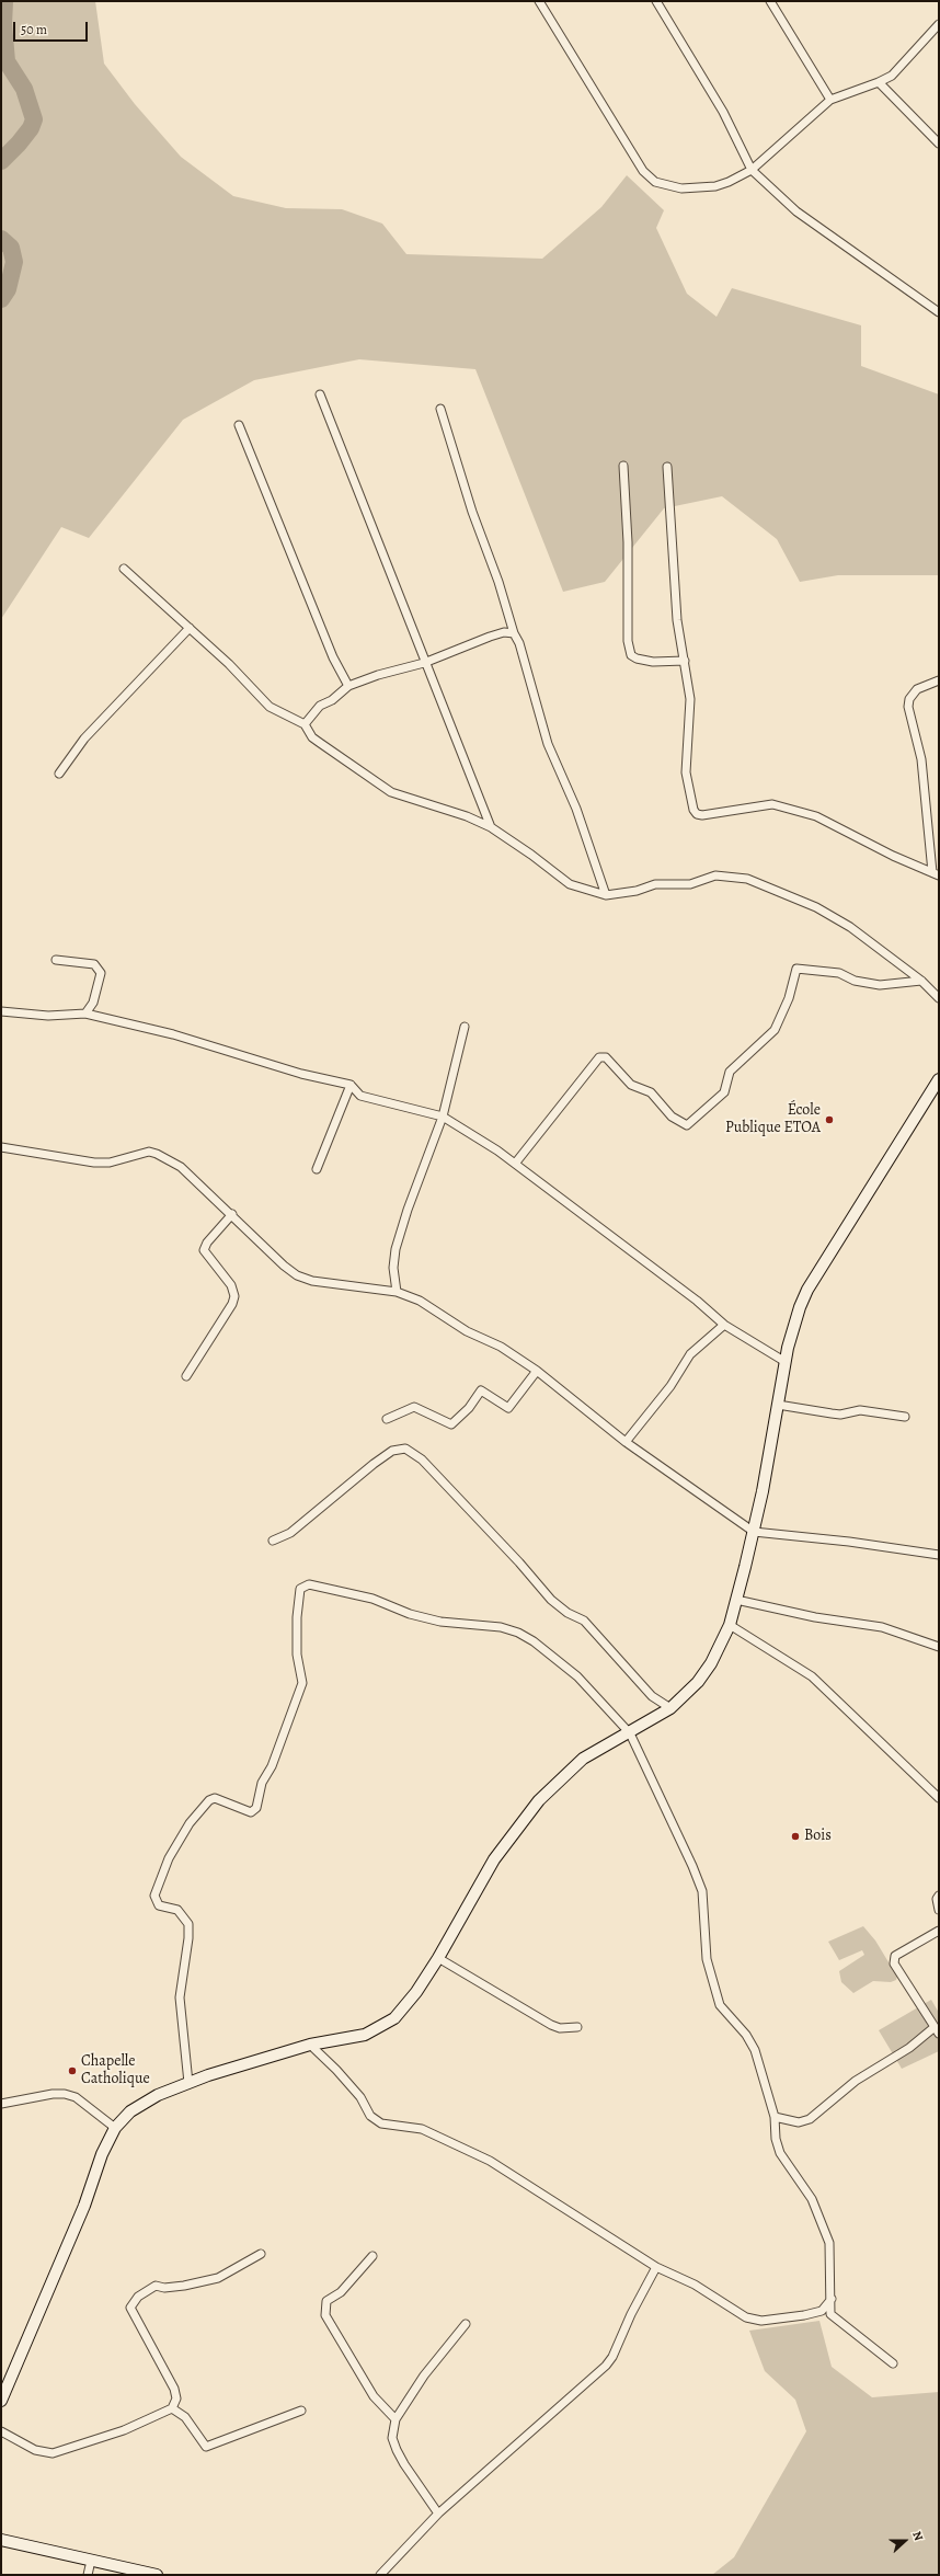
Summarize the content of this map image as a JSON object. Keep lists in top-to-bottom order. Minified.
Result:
{"places":["École Publique ETOA","Bois","Chapelle Catholique"],"scale_bar":"50 m","north":"right"}
